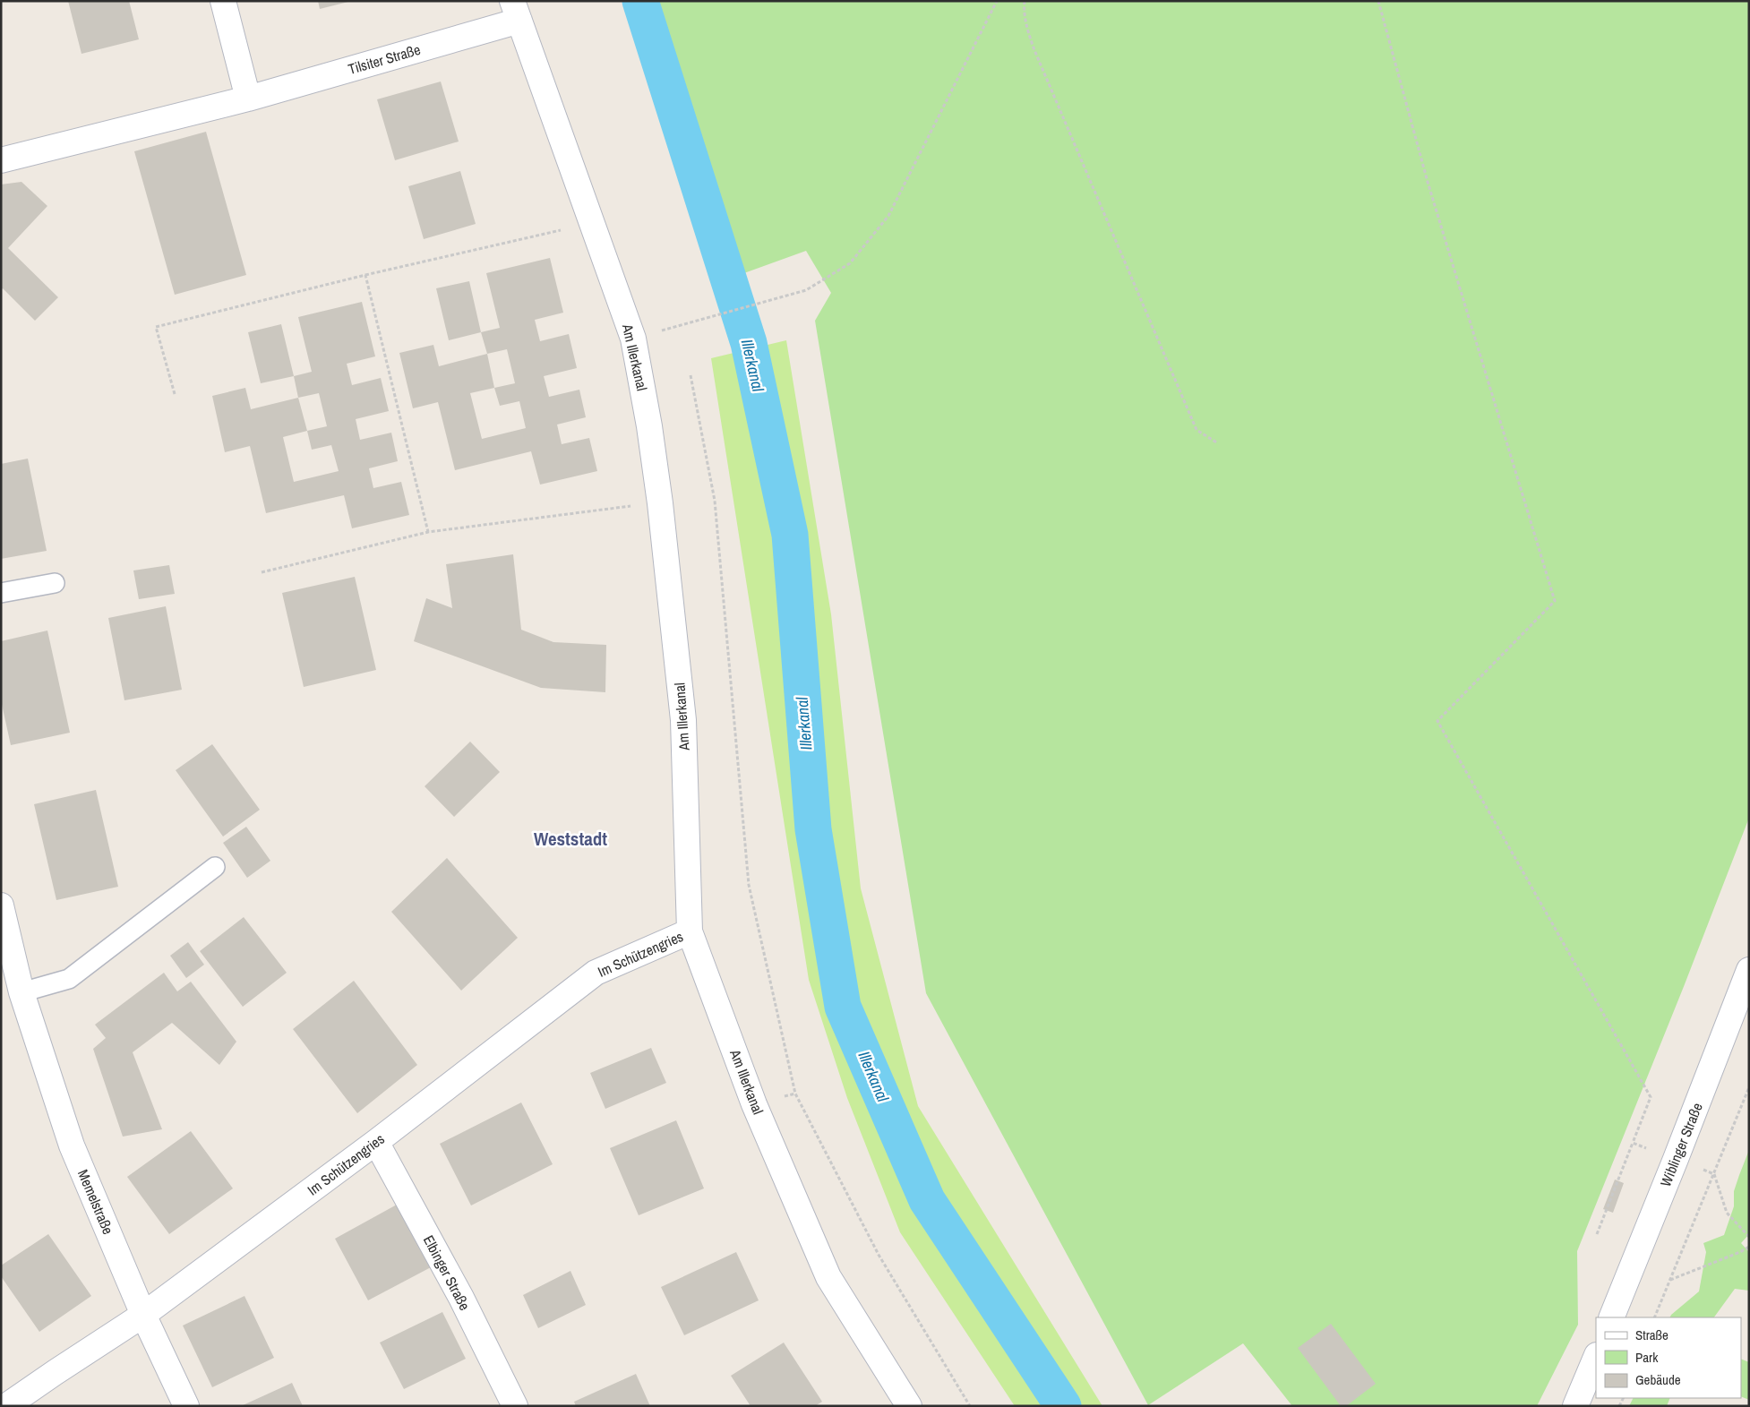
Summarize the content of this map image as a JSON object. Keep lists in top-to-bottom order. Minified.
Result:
{"streets":{"street":["Tilsiter Straße","Am Illerkanal","Im Schützengries","Wiblinger Straße","Memelstraße","Elbinger Straße"]},"crossings":[["Tilsiter Straße","Am Illerkanal"],["Am Illerkanal","Im Schützengries"],["Im Schützengries","Memelstraße"],["Im Schützengries","Elbinger Straße"]],"districts":["Weststadt"],"water":["Illerkanal"],"legend":["Straße","Park","Gebäude"]}
